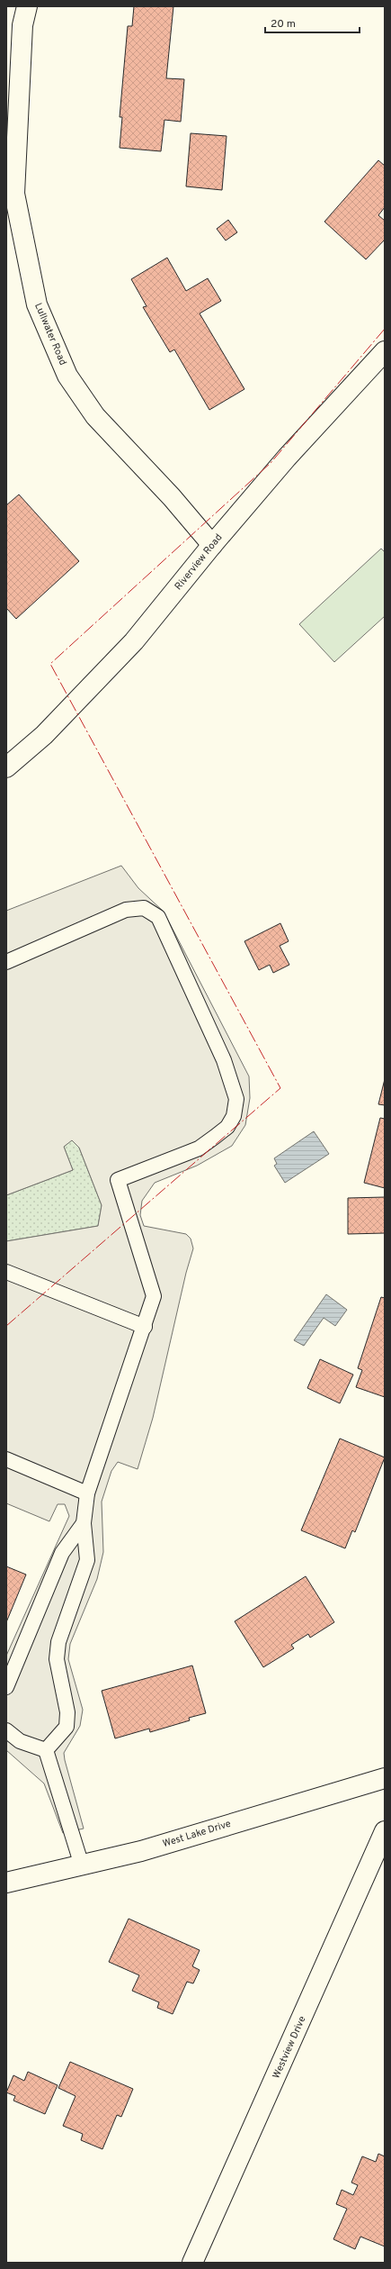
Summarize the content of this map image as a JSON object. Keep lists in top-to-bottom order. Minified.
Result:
{"streets":{"street":["Lullwater Road","Riverview Road","West Lake Drive","Westview Drive"]},"crossings":[["Lullwater Road","Riverview Road"]],"scale_bar":"20 m"}
